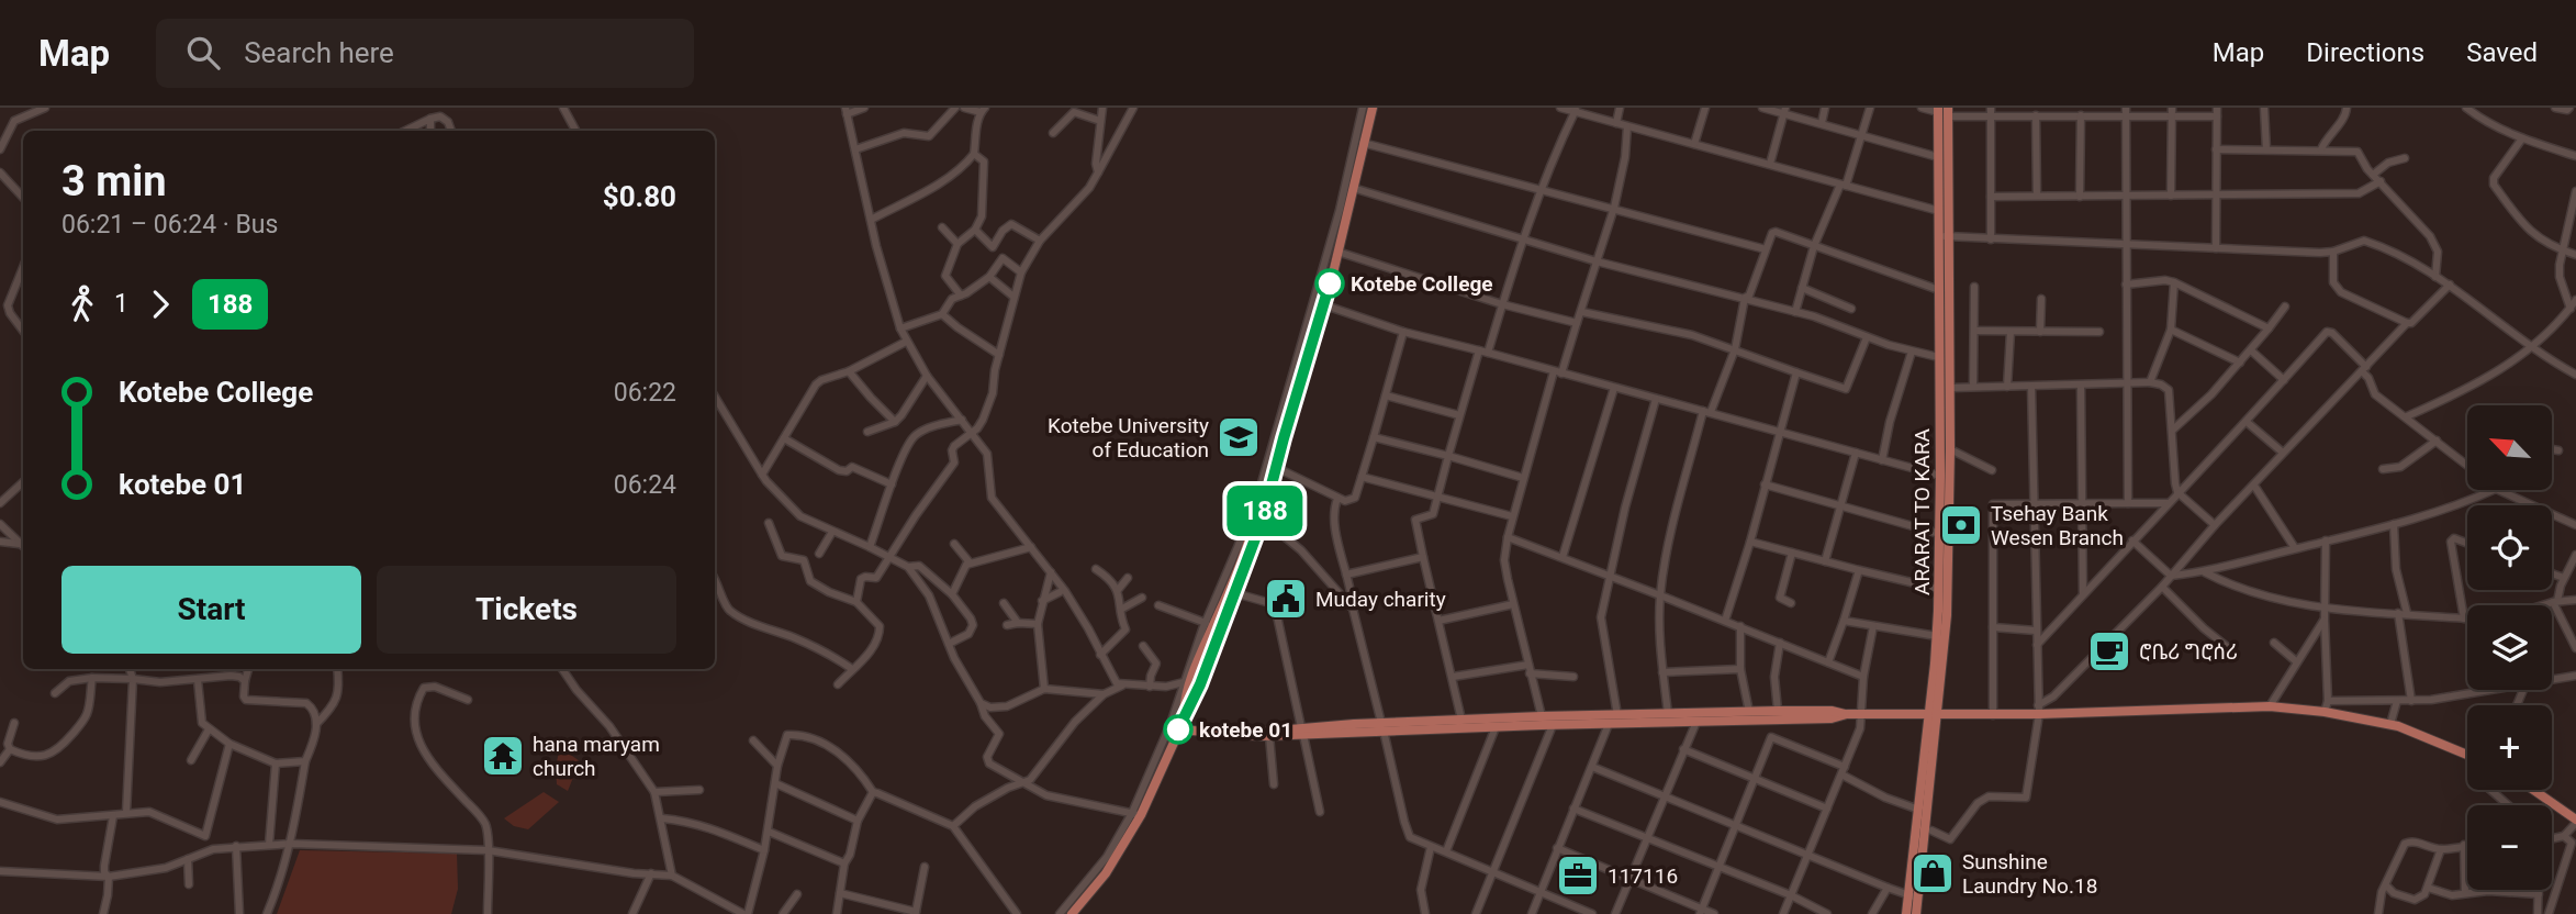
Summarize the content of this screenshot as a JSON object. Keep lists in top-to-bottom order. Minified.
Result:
{"streets":{"main road":["ARARAT TO KARA"]},"places":{"other":["Kotebe College","kotebe 01"],"school or university":["Kotebe University of Education"],"bank":["Tsehay Bank Wesen Branch"],"public building":["Muday charity"],"cafe":["ሮቤሪ ግሮሰሪ"],"temple":["hana maryam church"],"shop":["Sunshine Laundry No.18"],"office":["117116"]},"lines":["bus line 188"],"north":"top left","page":{"header":"Map","search":"Search here","nav":["Map","Directions","Saved"],"on_map":"188","heading":["3 min","06:21 – 06:24 · Bus","$0.80"],"legs":["1","188"],"list":[{"name":"Kotebe College","value":"06:22"},{"name":"kotebe 01","value":"06:24"}],"map_buttons":["+","−"],"buttons":["Start","Tickets"]}}
